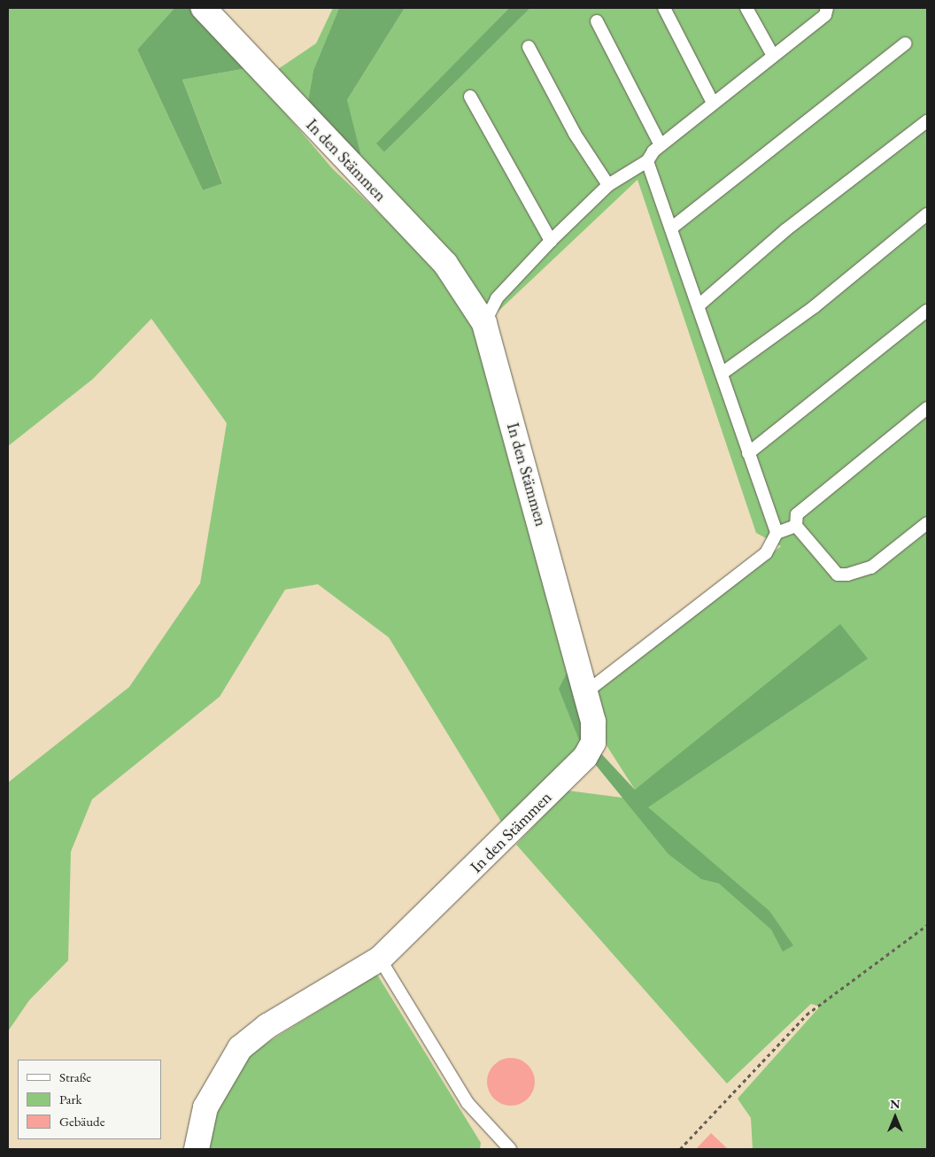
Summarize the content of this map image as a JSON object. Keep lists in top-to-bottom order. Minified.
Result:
{"streets":{"street":["In den Stämmen"]},"legend":["Straße","Park","Gebäude"],"north":"top"}
